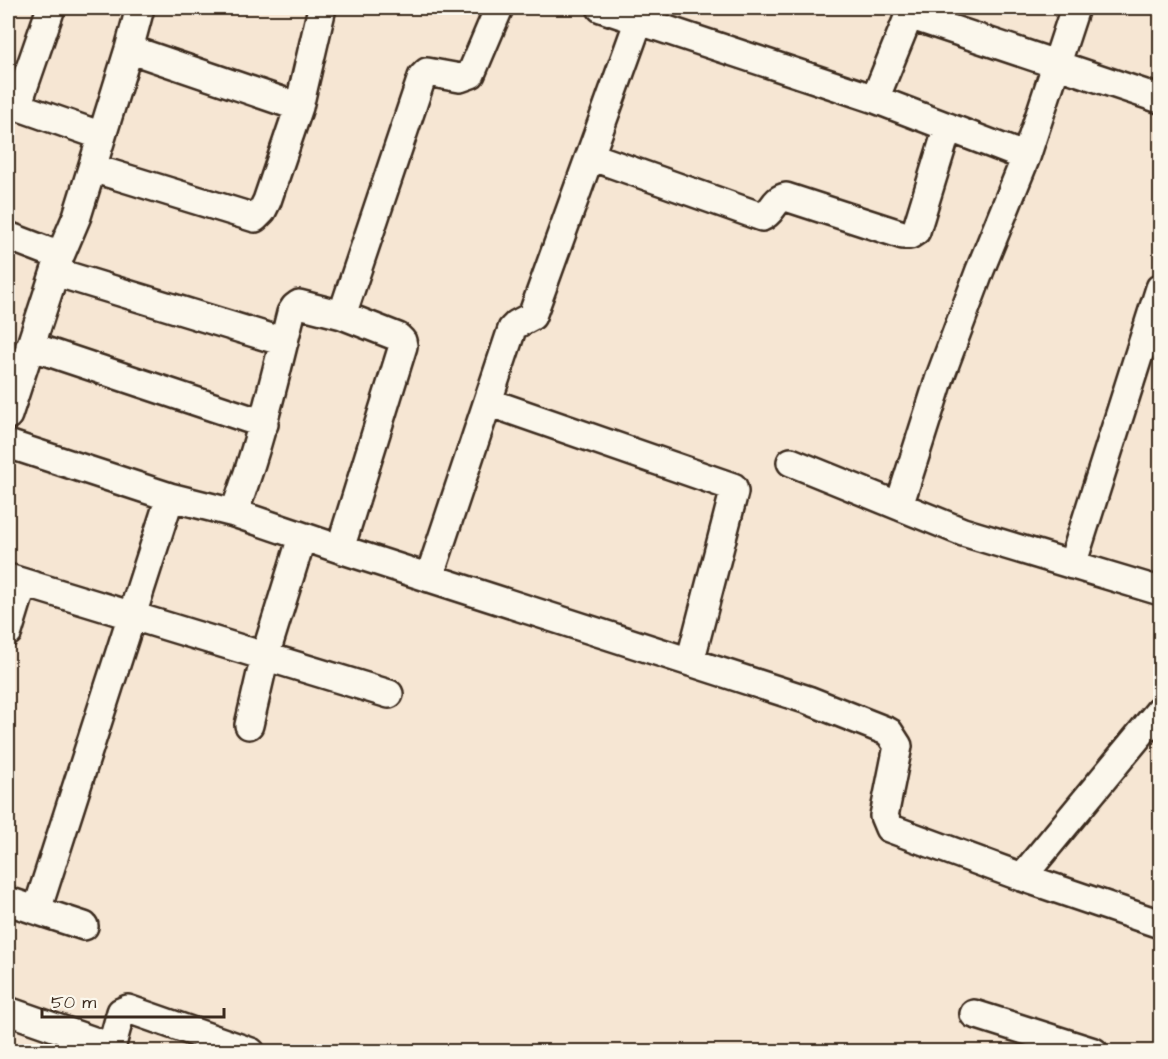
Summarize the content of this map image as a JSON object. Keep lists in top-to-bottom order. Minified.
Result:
{"scale_bar":"50 m"}
